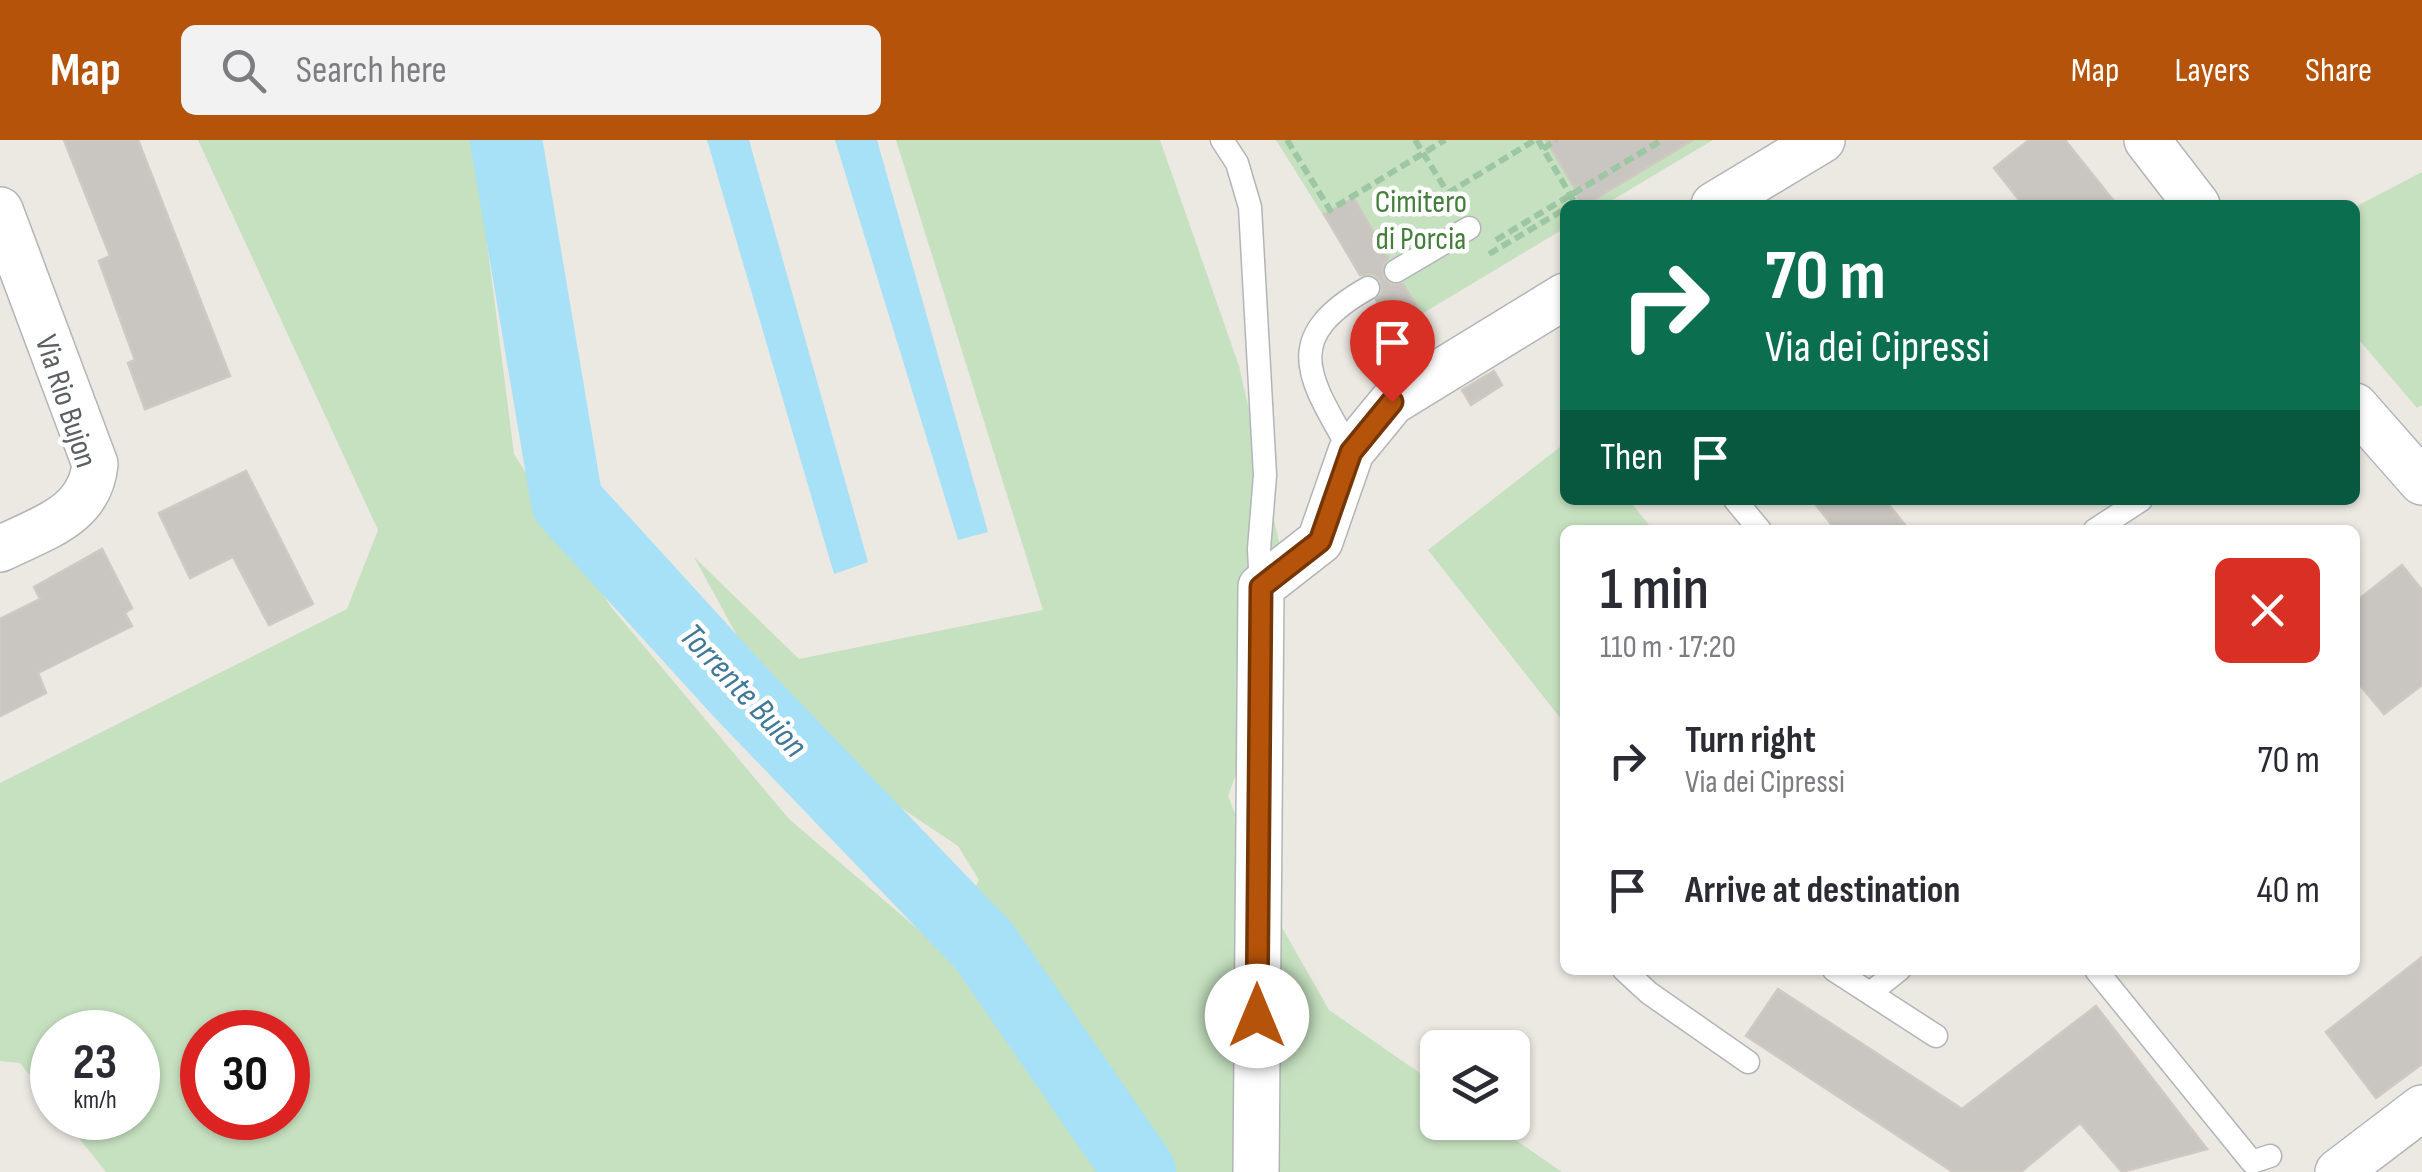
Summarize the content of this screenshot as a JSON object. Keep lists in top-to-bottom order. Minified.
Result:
{"streets":{"street":["Via Rio Bujon"]},"water":["Torrente Buion"],"parks":["Cimitero di Porcia"],"page":{"header":"Map","search":"Search here","nav":["Map","Layers","Share"],"turn":["70 m","Via dei Cipressi"],"then":"Then","heading":["1 min","110 m · 17:20"],"list":[{"name":"Turn right","note":"Via dei Cipressi","value":"70 m"},{"name":"Arrive at destination","value":"40 m"}],"speed":"23 km/h","limit":"30"}}
